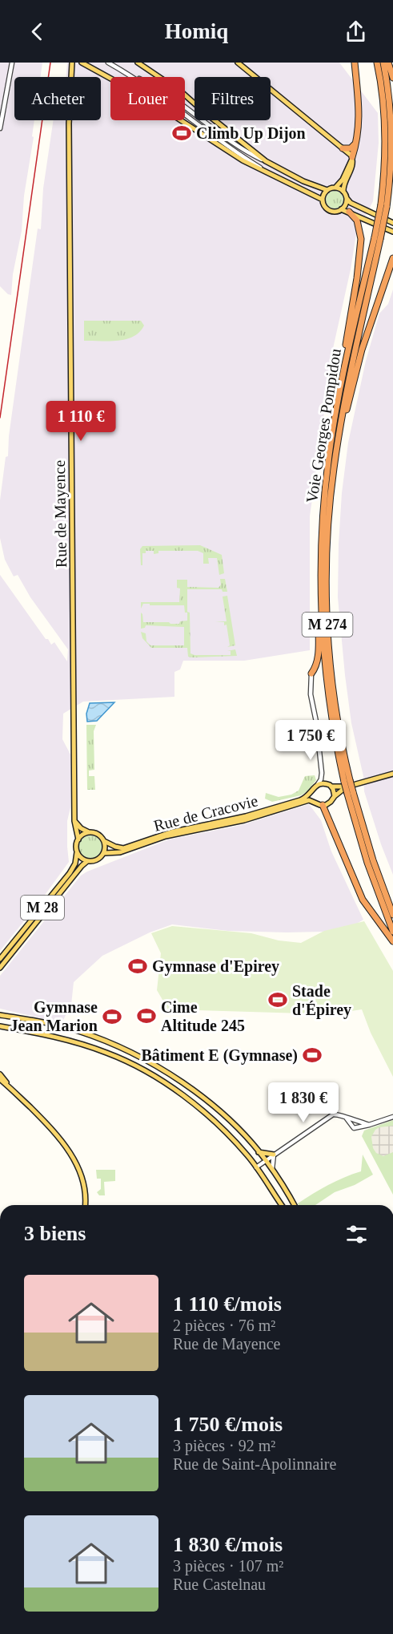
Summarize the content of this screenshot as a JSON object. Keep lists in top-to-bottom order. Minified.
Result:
{"streets":{"highway":["Voie Georges Pompidou","M 274"],"main road":["Rue de Mayence","Rue de Cracovie","M 28"]},"crossings":[["Rue de Mayence","Rue de Cracovie"],["Rue de Mayence","M 28"],["Rue de Cracovie","M 28"]],"places":{"sports":["Climb Up Dijon","Gymnase d'Epirey","Stade d'Épirey","Cime Altitude 245","Gymnase Jean Marion","Bâtiment E (Gymnase)"]},"page":{"header":"Homiq","chip":["Acheter","Louer","Filtres"],"price":["1 110 €","1 750 €","1 830 €"],"heading":"3 biens","list":[{"name":"1 110 €/mois","note":"2 pièces · 76 m² · Rue de Mayence"},{"name":"1 750 €/mois","note":"3 pièces · 92 m² · Rue de Saint-Apolinnaire"},{"name":"1 830 €/mois","note":"3 pièces · 107 m² · Rue Castelnau"}]}}
